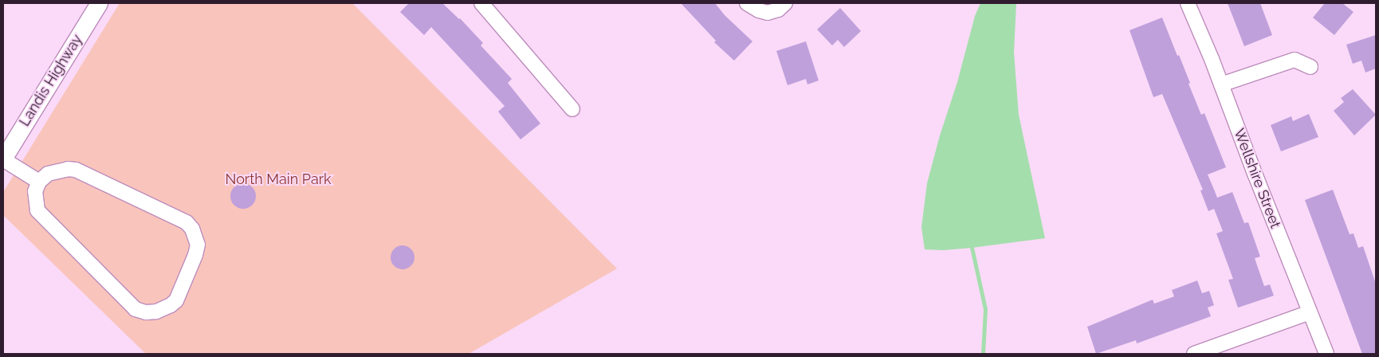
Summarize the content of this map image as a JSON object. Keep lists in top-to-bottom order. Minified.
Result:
{"streets":{"main road":["Landis Highway"],"street":["Wellshire Street"]},"parks":["North Main Park"]}
